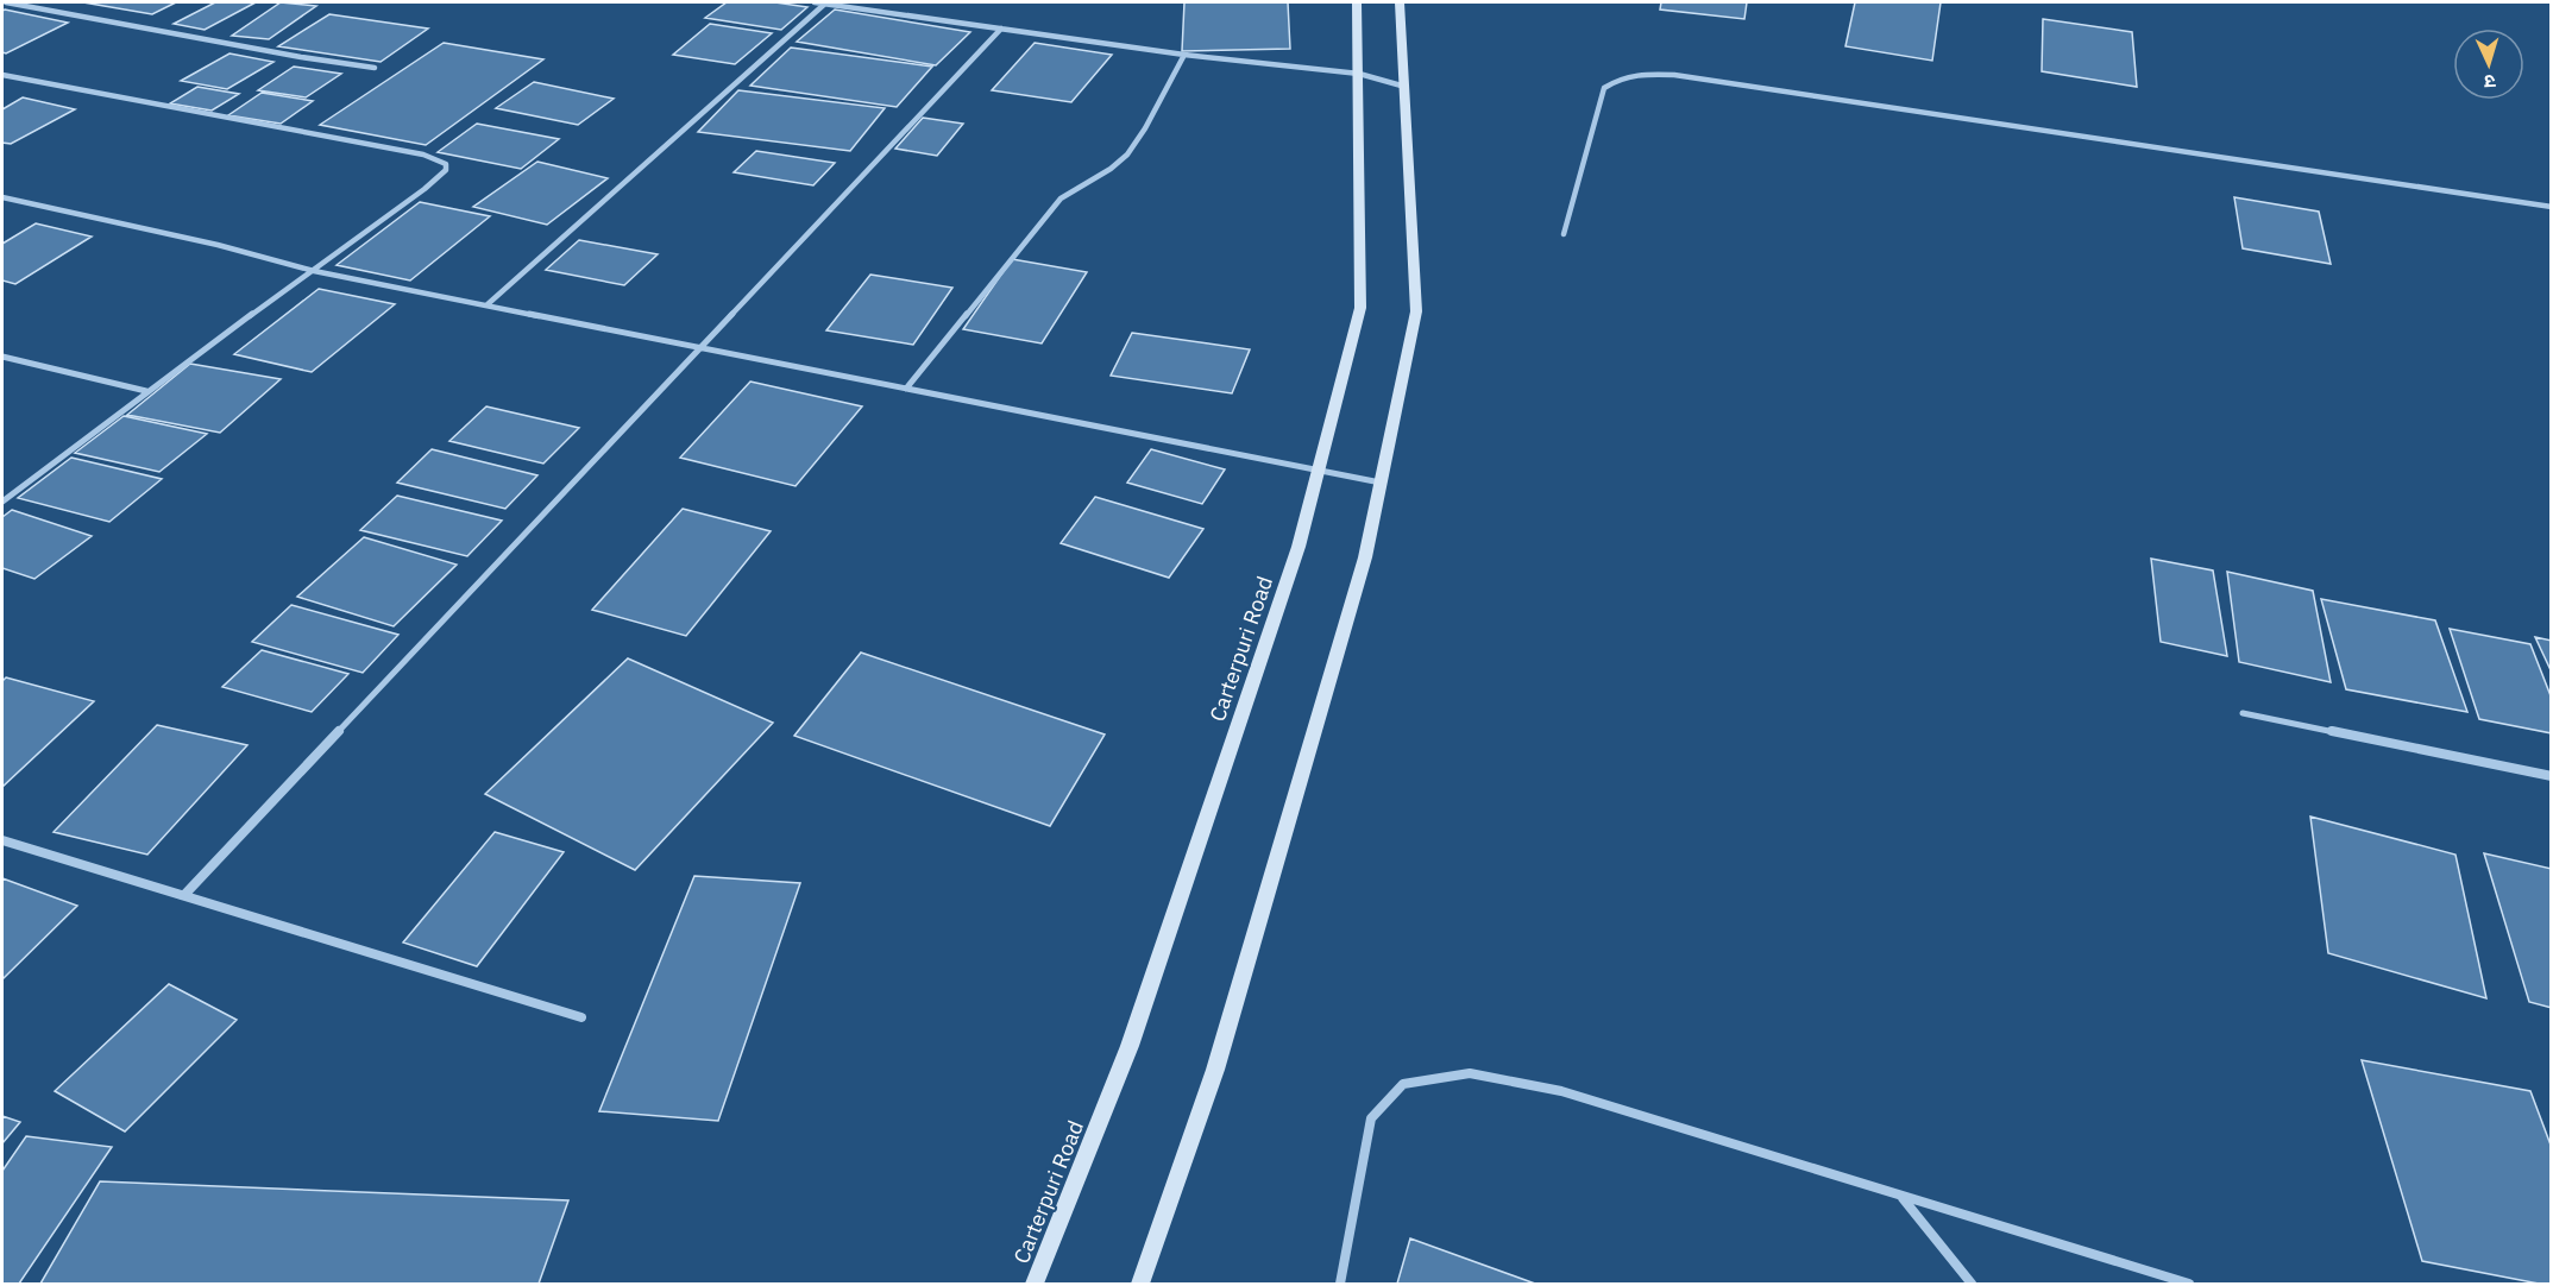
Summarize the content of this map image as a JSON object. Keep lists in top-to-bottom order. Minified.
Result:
{"streets":{"main road":["Carterpuri Road"]},"north":"bottom"}
